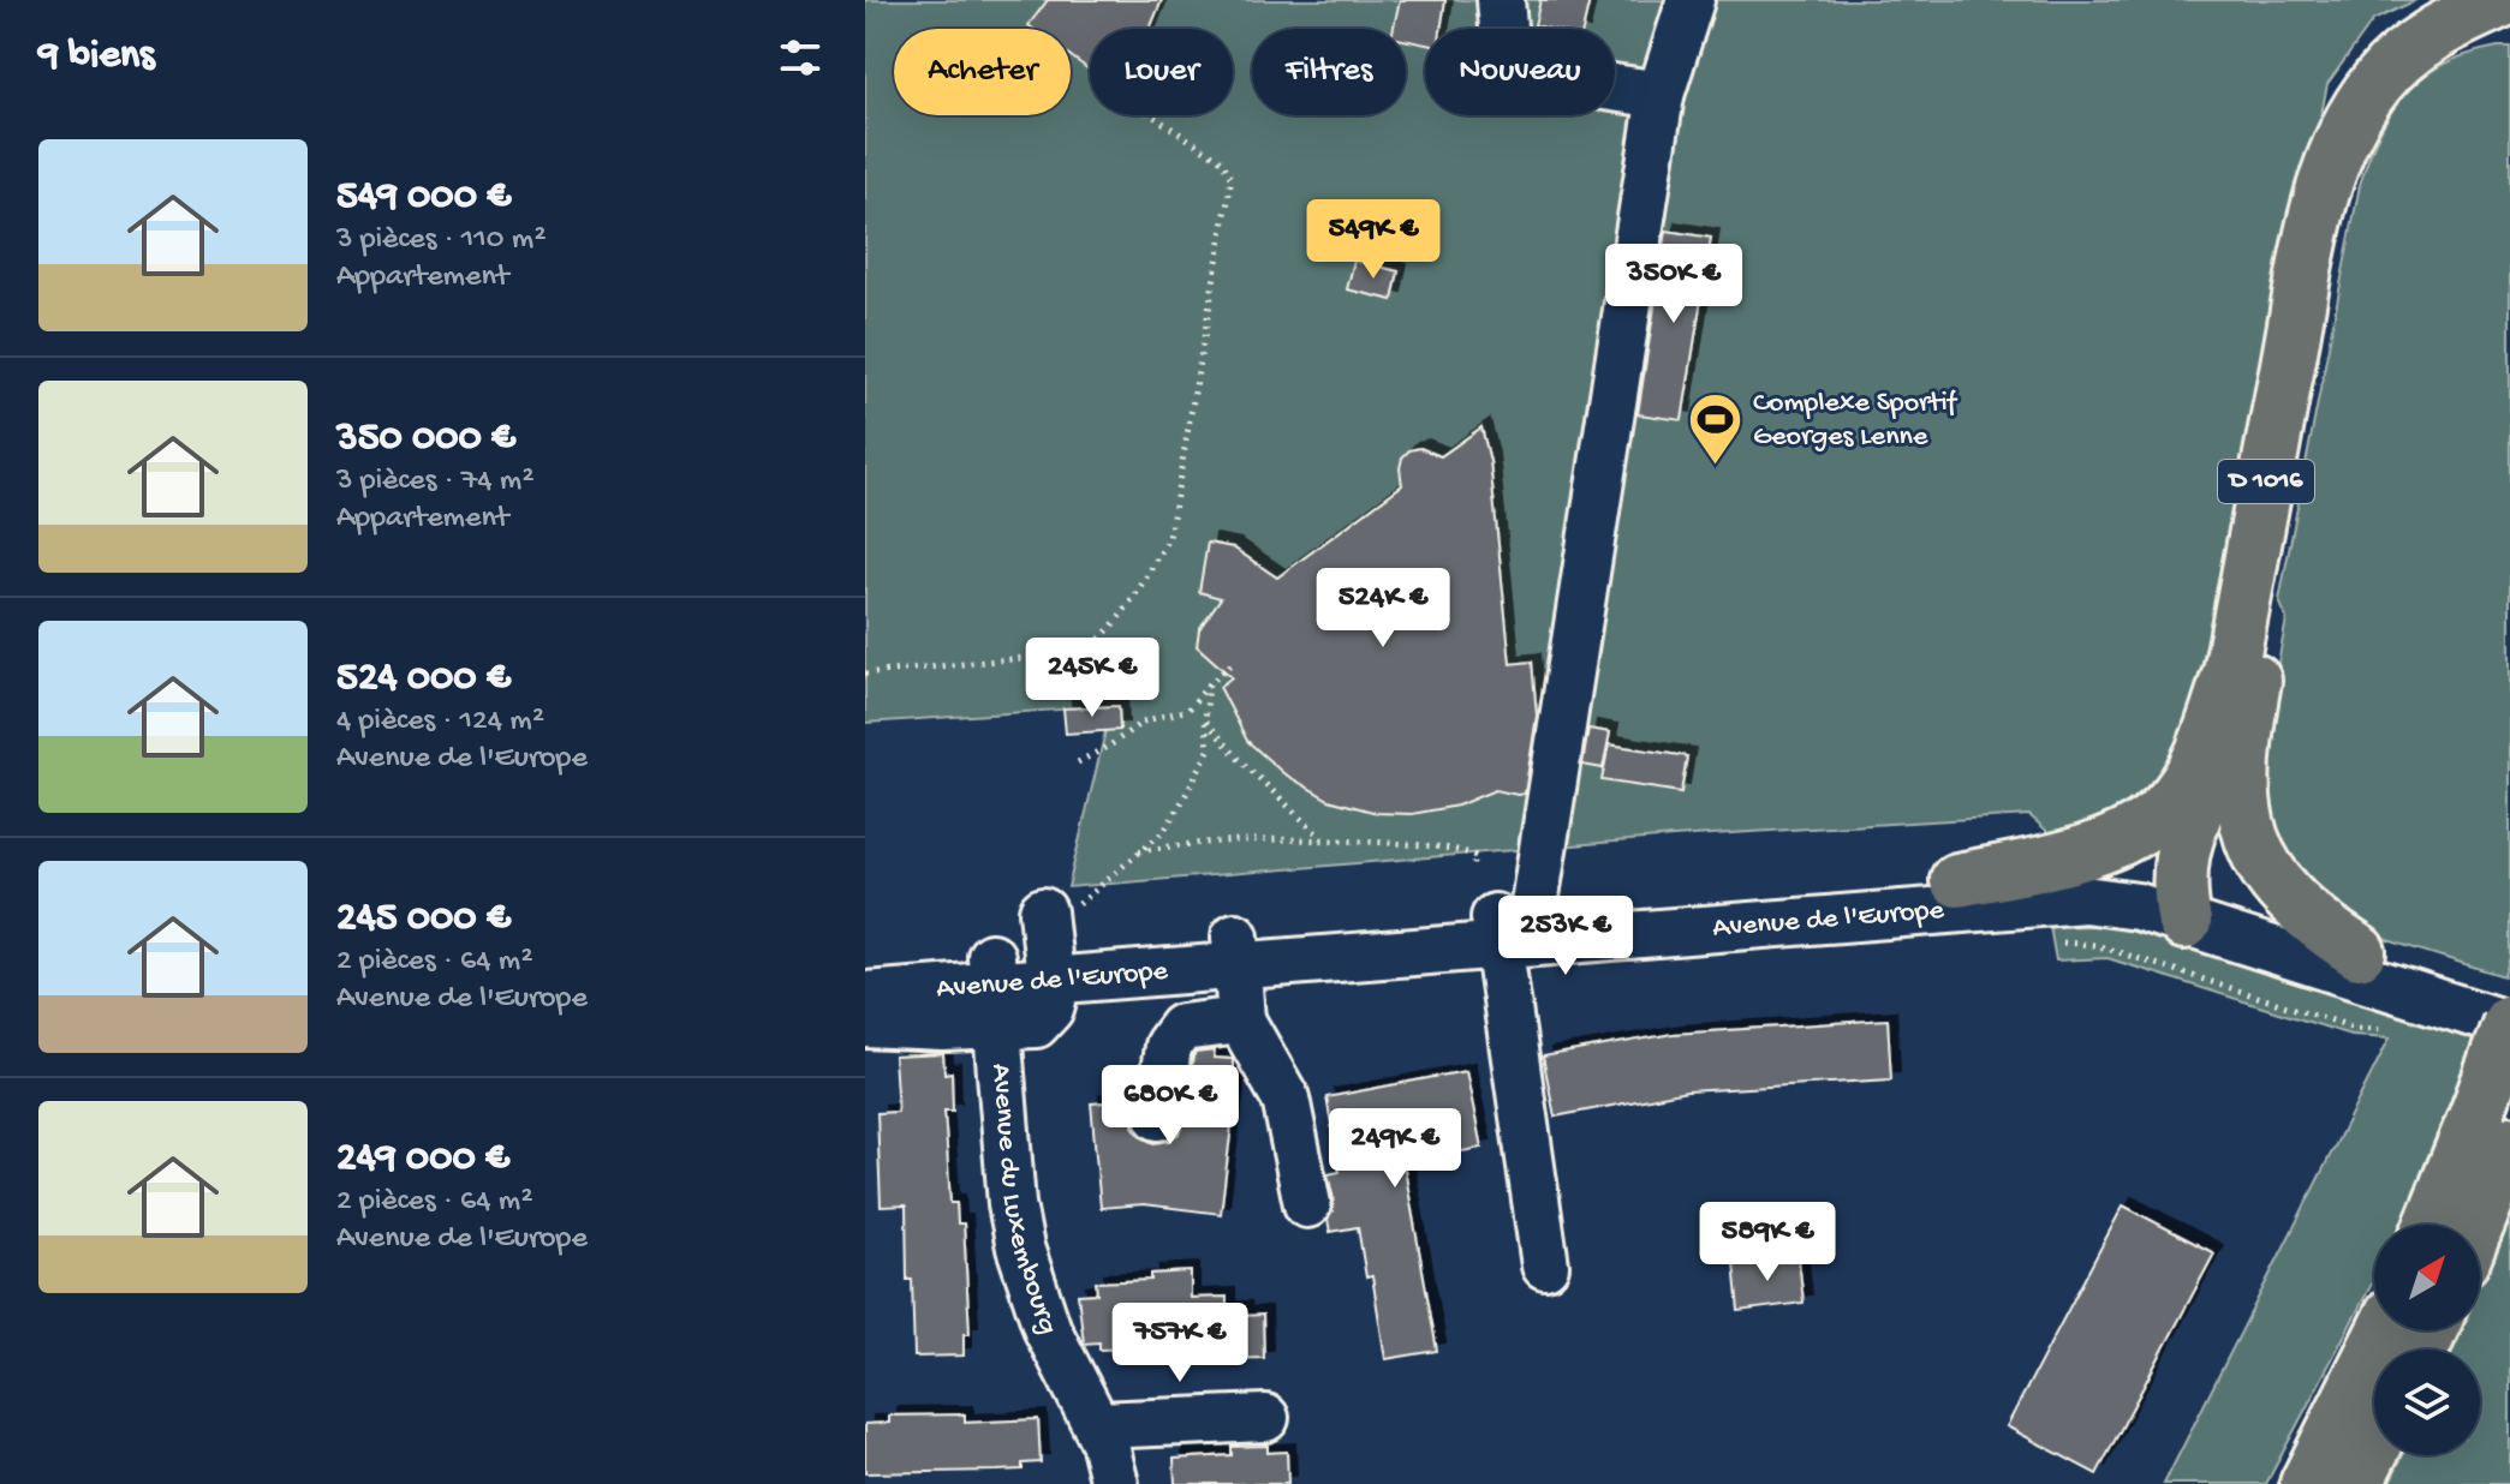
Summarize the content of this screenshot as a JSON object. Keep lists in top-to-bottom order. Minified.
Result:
{"streets":{"highway":["D 1016"],"street":["Avenue de l'Europe","Avenue du Luxembourg"]},"crossings":[["D 1016","Avenue de l'Europe"],["Avenue de l'Europe","Avenue du Luxembourg"]],"places":{"sports":["Complexe Sportif Georges Lenne"]},"north":"top right","page":{"heading":"9 biens","chip":["Acheter","Louer","Filtres","Nouveau"],"list":[{"name":"549 000 €","note":"3 pièces · 110 m² · Appartement"},{"name":"350 000 €","note":"3 pièces · 74 m² · Appartement"},{"name":"524 000 €","note":"4 pièces · 124 m² · Avenue de l'Europe"},{"name":"245 000 €","note":"2 pièces · 64 m² · Avenue de l'Europe"},{"name":"249 000 €","note":"2 pièces · 64 m² · Avenue de l'Europe"}],"price":["549K €","350K €","524K €","245K €","253K €","680K €","249K €","589K €","757K €"]}}
